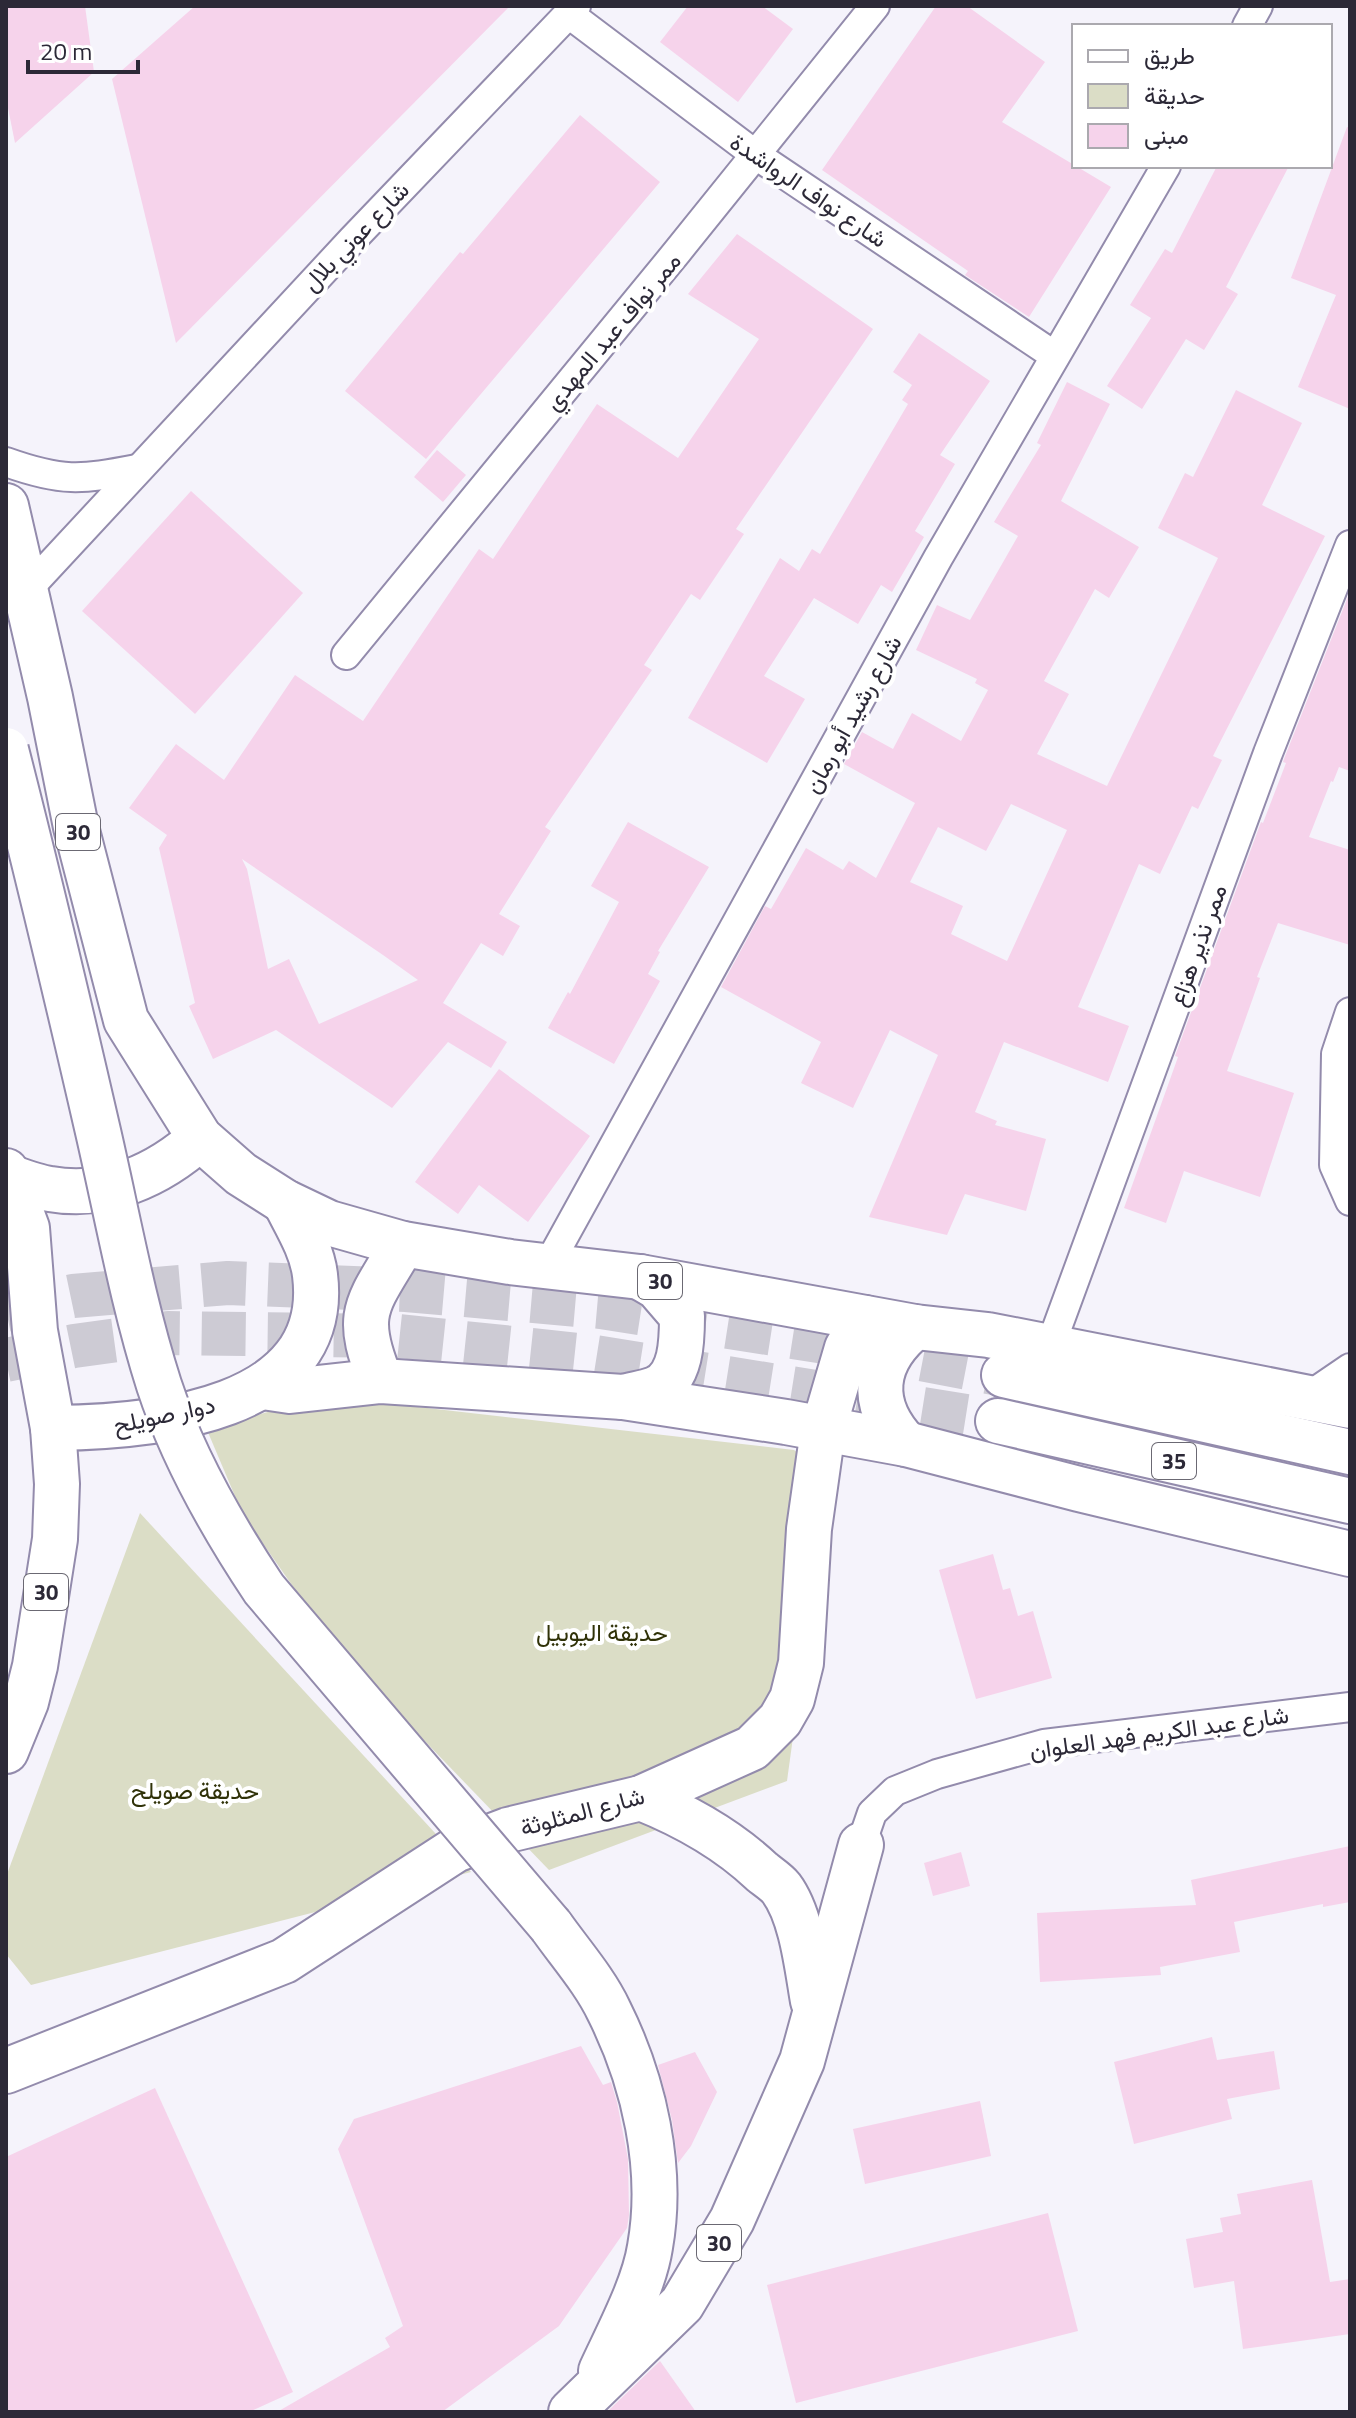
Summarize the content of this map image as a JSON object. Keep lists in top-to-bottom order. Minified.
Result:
{"streets":{"main road":["30","دوار صويلح","35","شارع المثلوثة"],"street":["شارع نواف الرواشدة","شارع عوني بلال","ممر نواف عبد المهدي","شارع رشيد أبو رمان","ممر نذير هزاع","شارع عبد الكريم فهد العلوان"]},"crossings":[["شارع نواف الرواشدة","شارع عوني بلال"],["شارع نواف الرواشدة","ممر نواف عبد المهدي"],["شارع نواف الرواشدة","شارع رشيد أبو رمان"],["شارع عوني بلال","30"],["شارع رشيد أبو رمان","30"],["30","دوار صويلح"],["30","شارع عبد الكريم فهد العلوان"],["30","شارع المثلوثة"]],"parks":["حديقة اليوبيل","حديقة صويلح"],"legend":["طريق","حديقة","مبنى"],"scale_bar":"20 m"}
